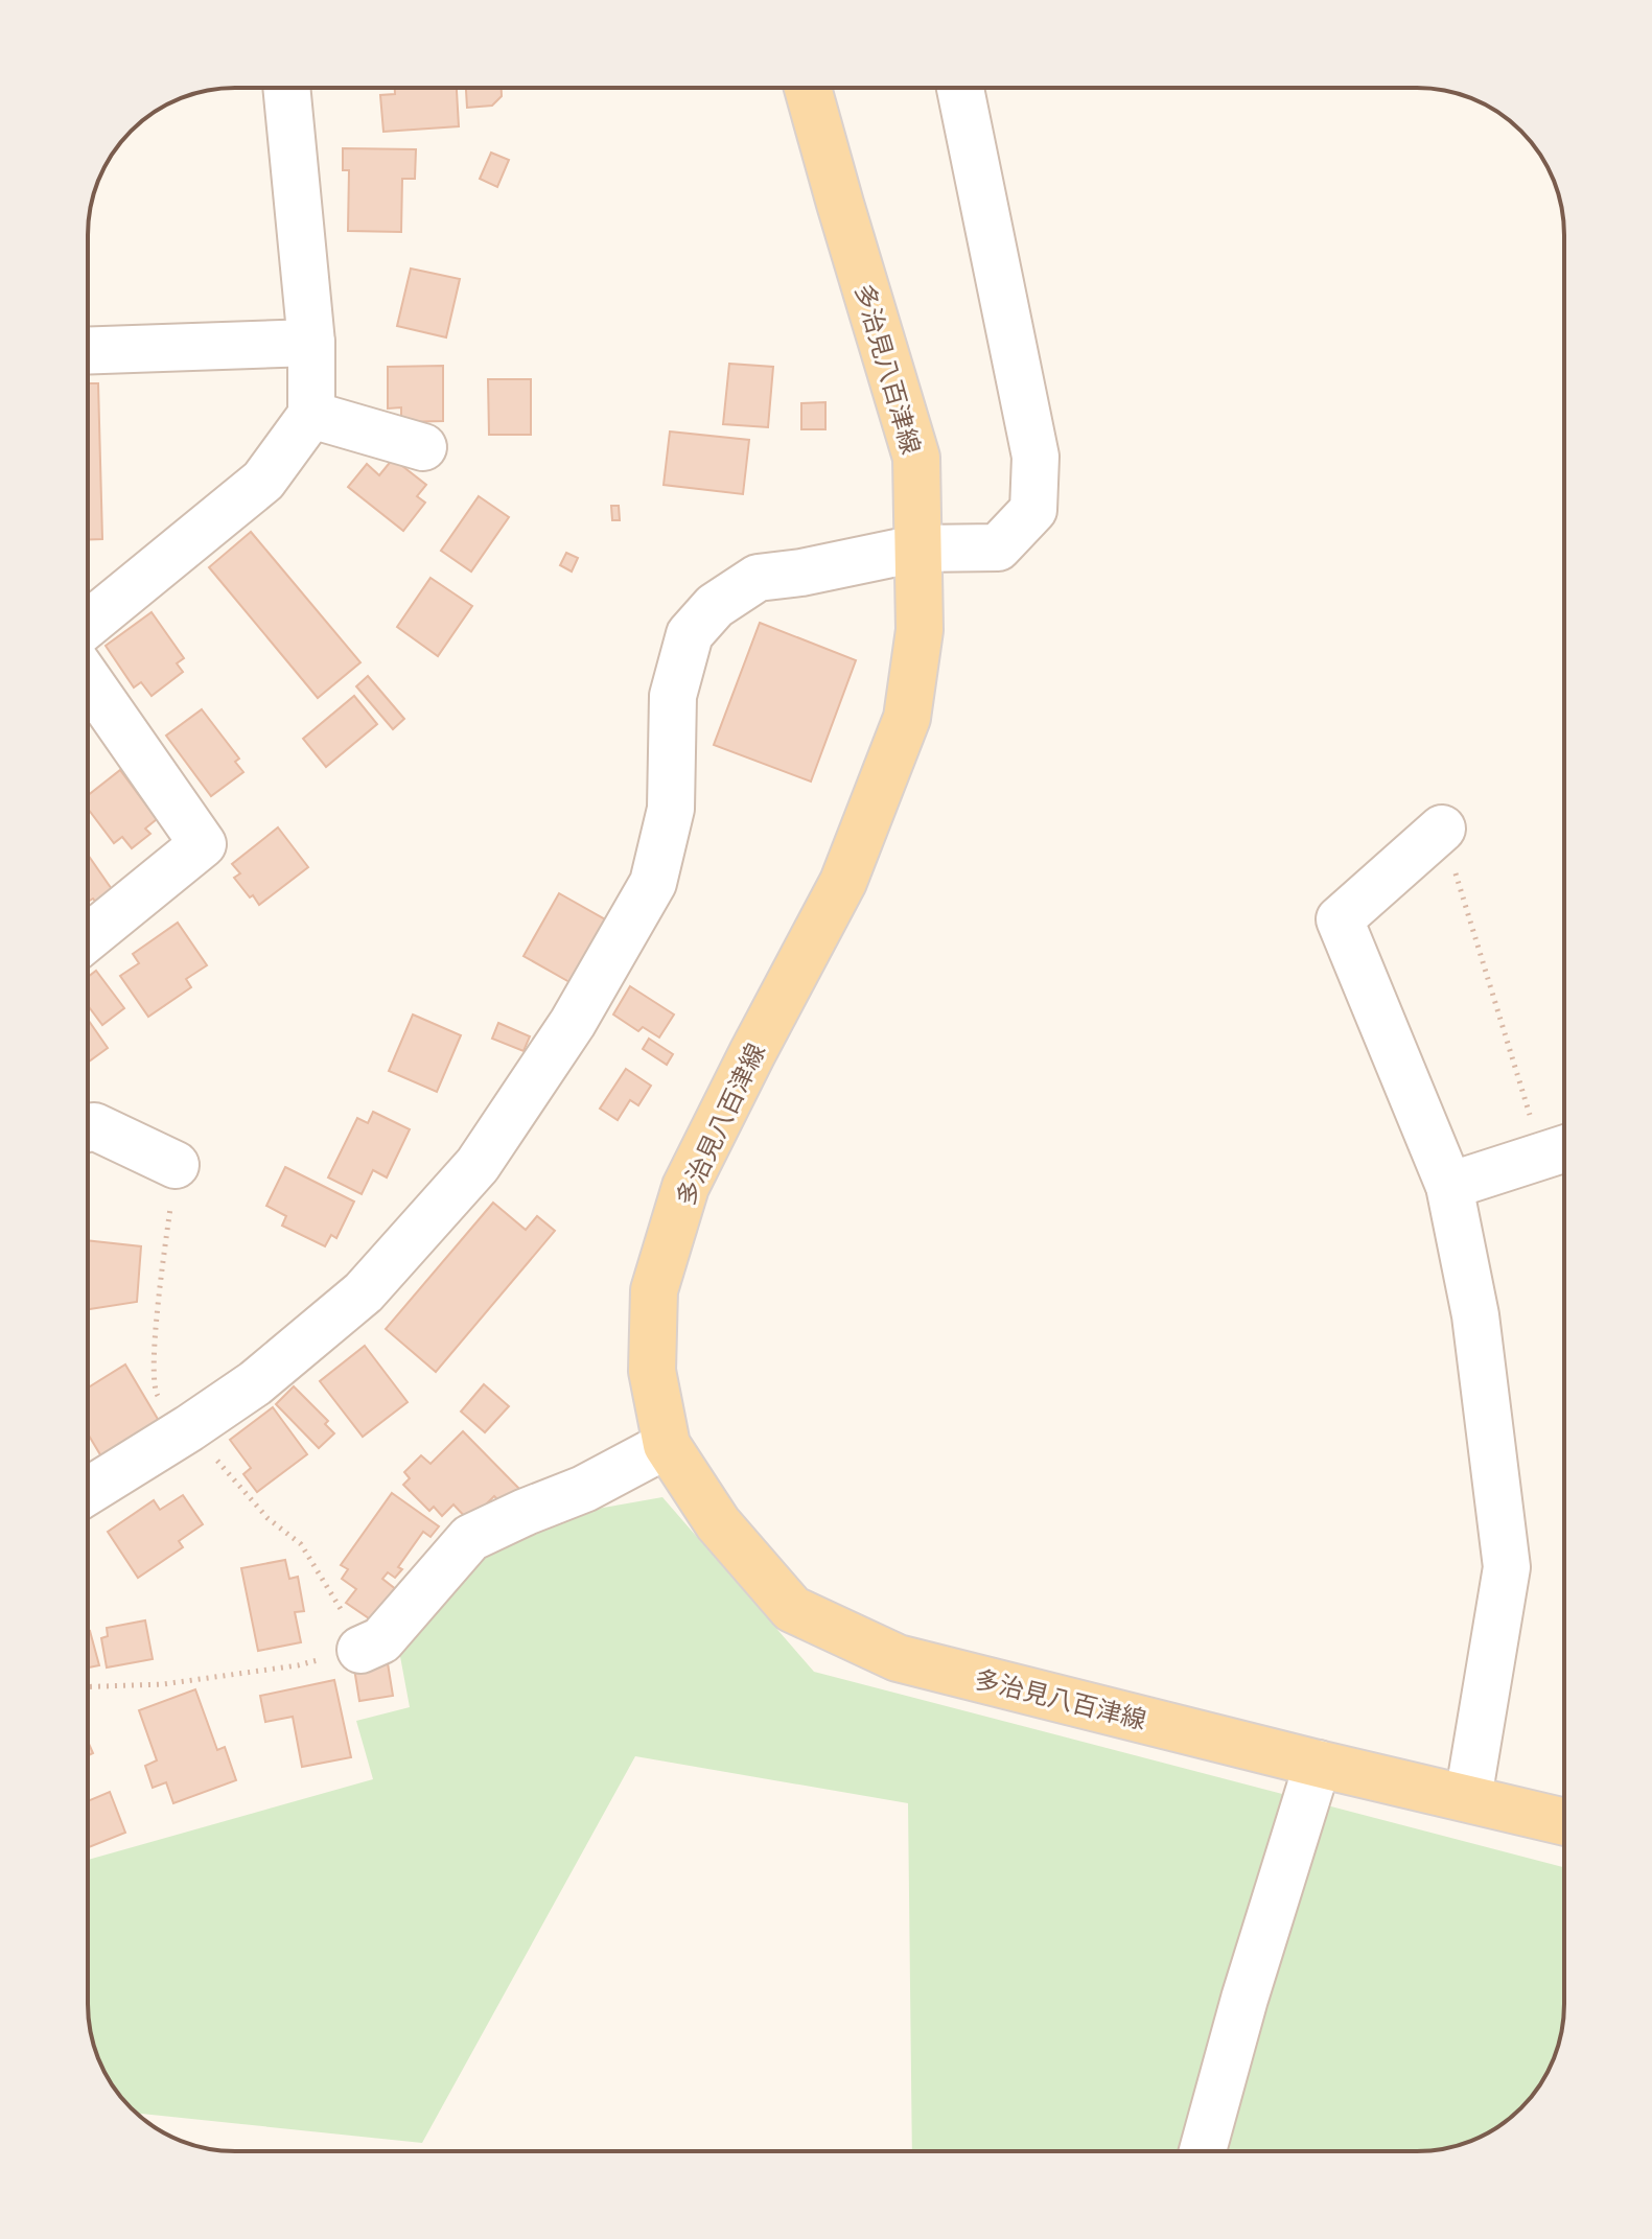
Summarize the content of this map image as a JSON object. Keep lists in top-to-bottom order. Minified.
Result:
{"streets":{"main road":["多治見八百津線"]}}
